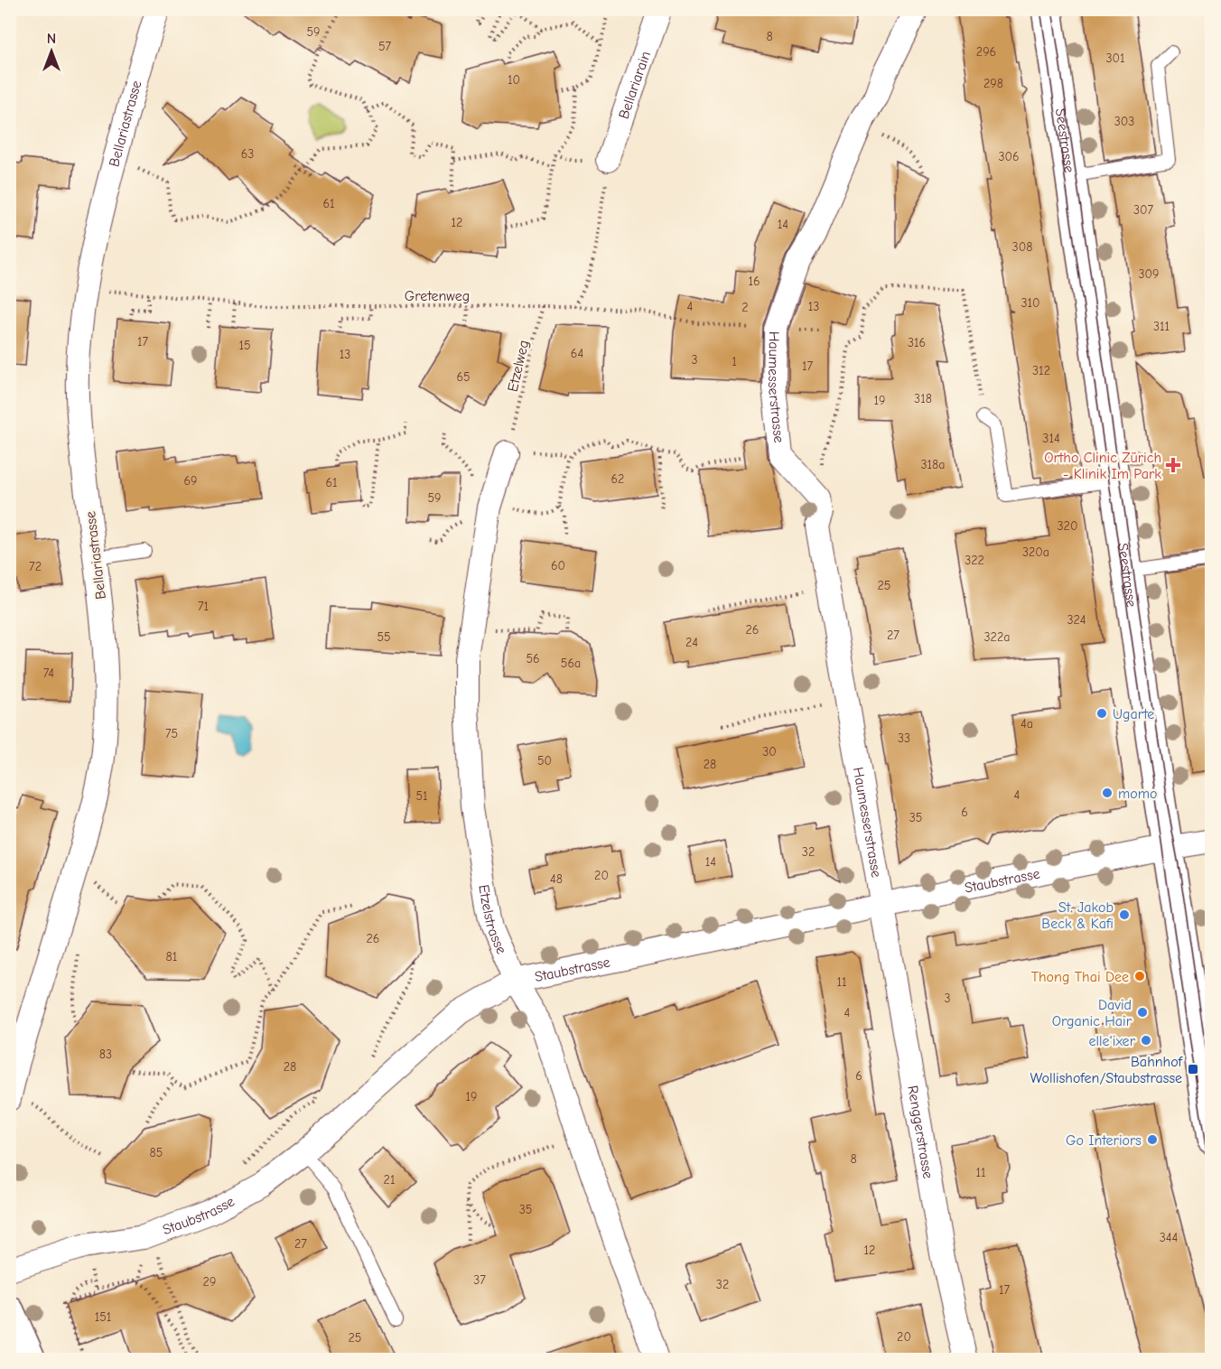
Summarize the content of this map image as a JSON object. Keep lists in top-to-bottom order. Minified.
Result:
{"streets":{"street":["Bellariarain","Bellariastrasse","Seestrasse","Haumesserstrasse","Staubstrasse","Etzelstrasse","Renggerstrasse"],"path":["Gretenweg","Etzelweg"]},"crossings":[["Seestrasse","Staubstrasse"],["Gretenweg","Etzelweg"],["Gretenweg","Haumesserstrasse"],["Etzelweg","Etzelstrasse"],["Haumesserstrasse","Staubstrasse"],["Haumesserstrasse","Renggerstrasse"],["Staubstrasse","Etzelstrasse"],["Staubstrasse","Renggerstrasse"]],"places":{"health":["Ortho Clinic Zürich - Klinik Im Park"],"other":["Ugarte","momo","St. Jakob Beck & Kafi","Thong Thai Dee","David Organic Hair","elle'ixer","Go Interiors"],"transit":["Bahnhof Wollishofen/Staubstrasse"]},"house_numbers":["59","8","57","296","301","10","298","303","63","306","61","307","12","14","308","309","16","310","4","13","2","311","17","316","15","64","13","3","1","17","312","65","318","19","314","318a","62","69","61","59","320","320a","322","60","72","25","71","324","26","27","55","322a","24","56","56a","74","4a","75","33","30","50","28","4","51","6","35","32","14","20","48","26","81","11","3","4","83","28","6","19","85","8","11","21","35","344","27","12","37","29","32","17","151","20","25"],"north":"top"}
